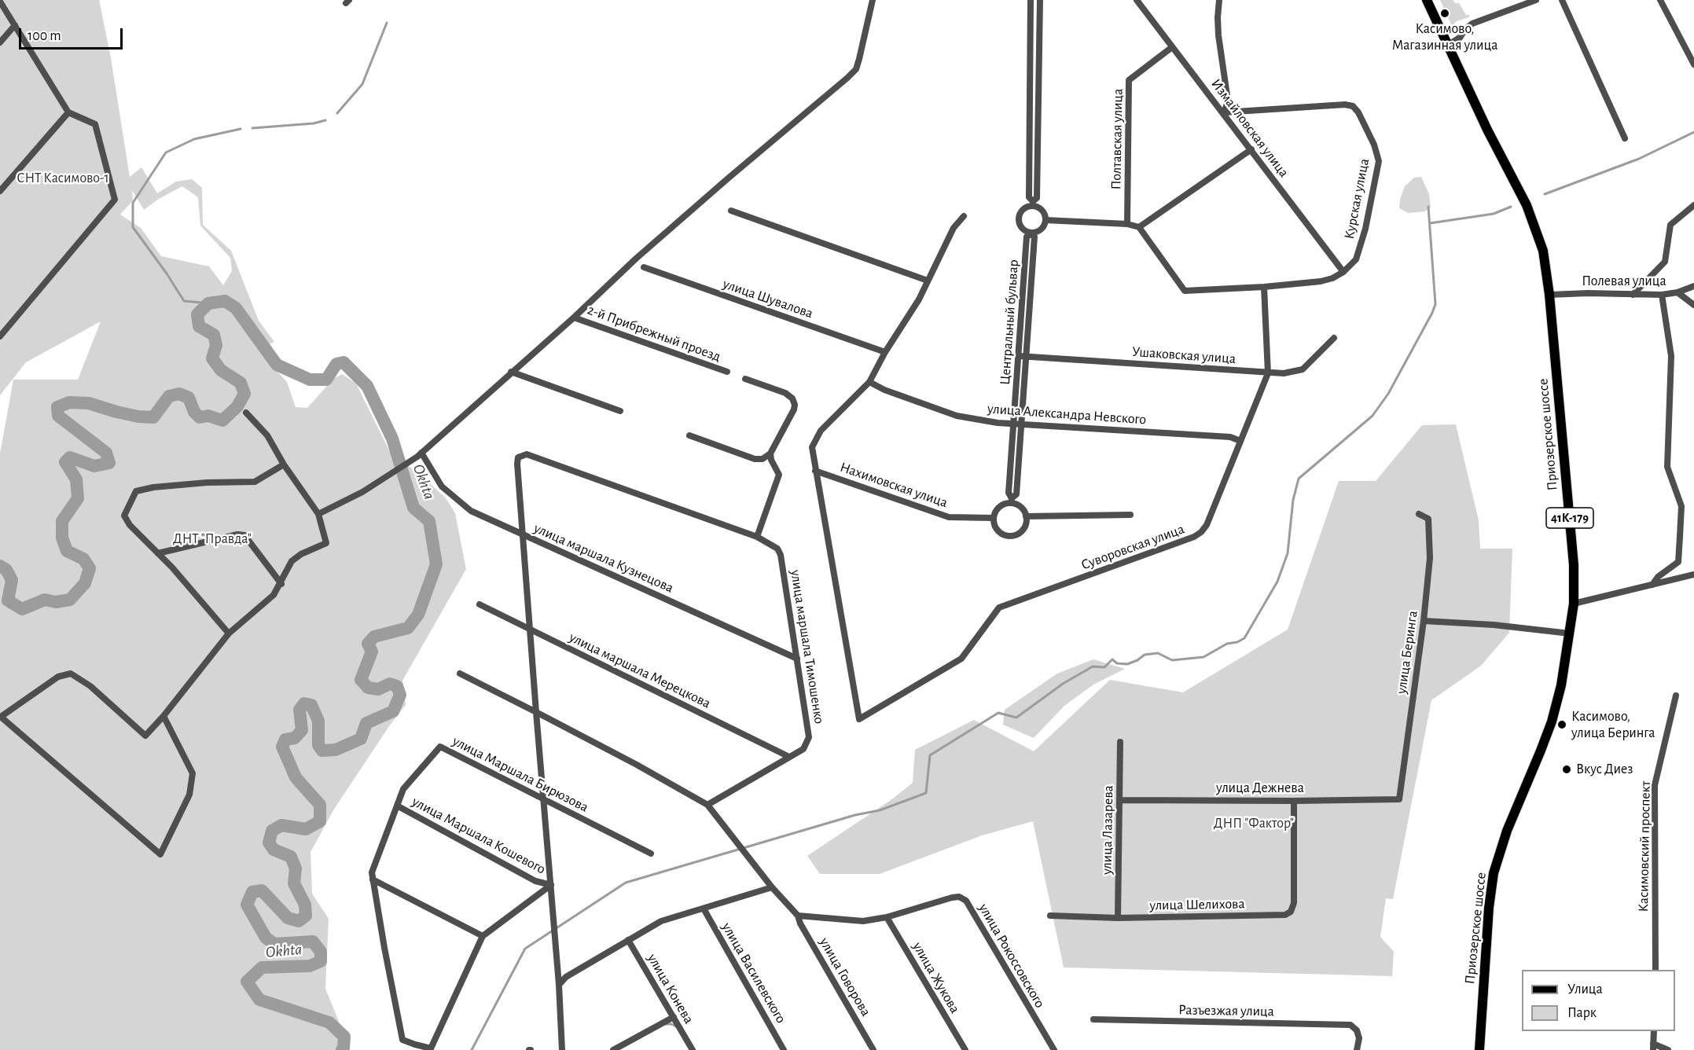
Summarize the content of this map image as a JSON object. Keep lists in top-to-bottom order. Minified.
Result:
{"streets":{"main road":["Приозерское шоссе","41К-179"],"street":["Измайловская улица","Полтавская улица","Курская улица","Полевая улица","улица Шувалова","Центральный бульвар","2-й Прибрежный проезд","Ушаковская улица","улица Александра Невского","Нахимовская улица","Суворовская улица","улица маршала Кузнецова","улица маршала Тимошенко","улица Беринга","улица маршала Мерецкова","улица Маршала Бирюзова","улица Дежнева","улица Лазарева","улица Маршала Кошевого","Касимовский проспект","улица Шелихова","улица Рокоссовского","улица Василевского","улица Говорова","улица Жукова","улица Конева","Разъезжая улица"]},"crossings":[["Измайловская улица","Полтавская улица"],["Измайловская улица","Курская улица"],["Курская улица","Суворовская улица"],["Полевая улица","Приозерское шоссе"],["Центральный бульвар","Ушаковская улица"],["Центральный бульвар","улица Александра Невского"],["Центральный бульвар","Нахимовская улица"],["Ушаковская улица","Суворовская улица"],["улица Александра Невского","Суворовская улица"],["Нахимовская улица","Суворовская улица"],["улица маршала Кузнецова","улица маршала Тимошенко"],["улица маршала Тимошенко","улица маршала Мерецкова"],["улица маршала Тимошенко","улица Маршала Бирюзова"],["улица маршала Тимошенко","улица Маршала Кошевого"],["улица Беринга","улица Дежнева"],["улица Маршала Бирюзова","улица Маршала Кошевого"],["улица Дежнева","улица Лазарева"],["улица Дежнева","улица Шелихова"],["улица Лазарева","улица Шелихова"],["улица Рокоссовского","улица Говорова"],["улица Рокоссовского","улица Жукова"]],"water":["Okhta"],"parks":["СНТ Касимово-1","ДНТ \"Правда\"","ДНП \"Фактор\""],"places":["Касимово, Магазинная улица","Касимово, улица Беринга","Вкус Диез"],"legend":["Улица","Парк"],"scale_bar":"100 m"}
